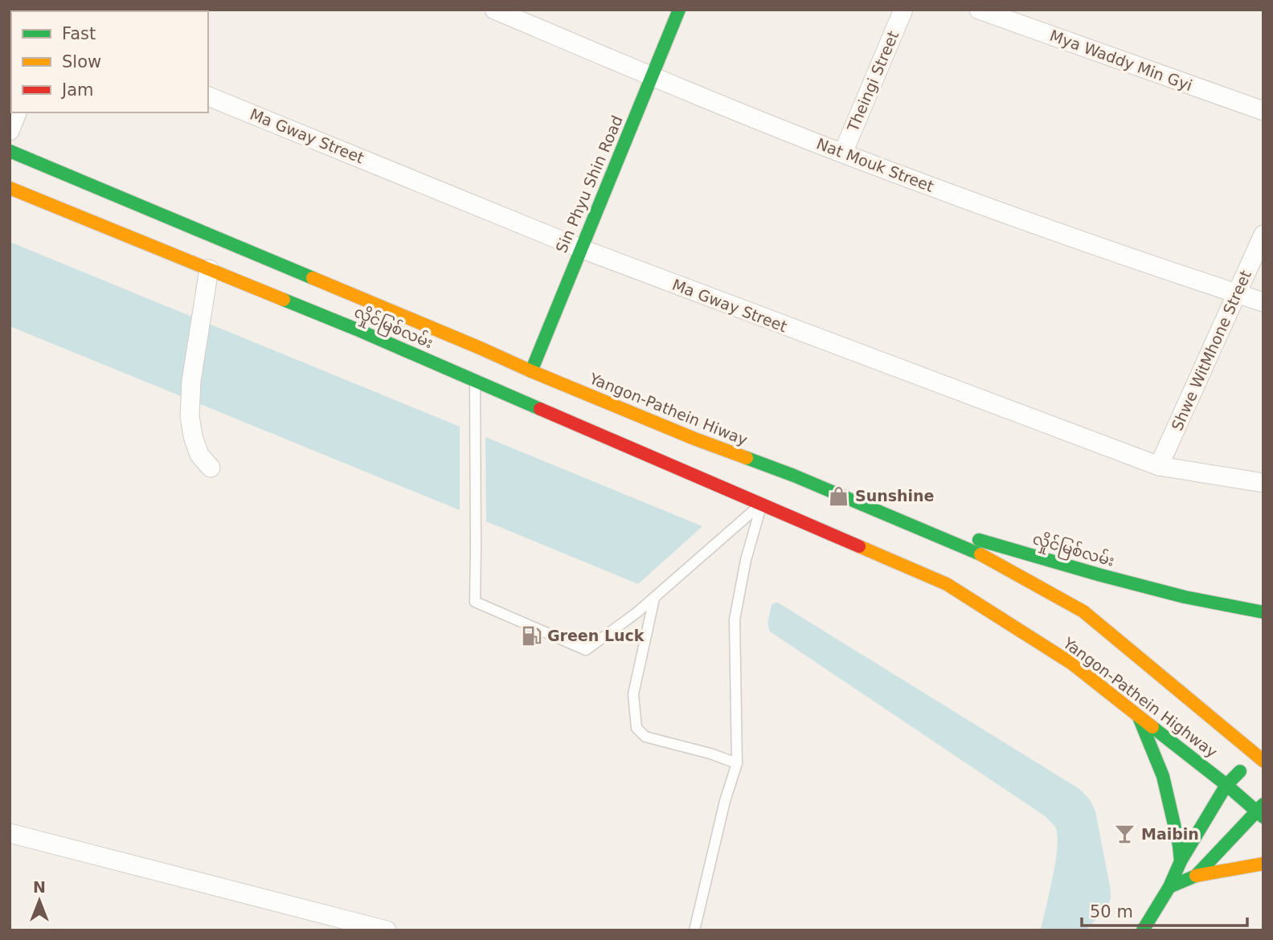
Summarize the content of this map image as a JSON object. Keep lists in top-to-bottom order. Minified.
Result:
{"streets":{"main road":["Sin Phyu Shin Road","လှိုင်မြစ်လမ်း","Yangon-Pathein Hiway","Yangon-Pathein Highway"],"street":["Mya Waddy Min Gyi","Theingi Street","Ma Gway Street","Nat Mouk Street","Shwe WitMhone Street"]},"crossings":[["Theingi Street","Nat Mouk Street"],["Ma Gway Street","Sin Phyu Shin Road"],["Ma Gway Street","Shwe WitMhone Street"],["Nat Mouk Street","Sin Phyu Shin Road"],["Nat Mouk Street","Shwe WitMhone Street"],["Sin Phyu Shin Road","လှိုင်မြစ်လမ်း"],["Sin Phyu Shin Road","Yangon-Pathein Hiway"],["လှိုင်မြစ်လမ်း","Yangon-Pathein Hiway"],["လှိုင်မြစ်လမ်း","Yangon-Pathein Highway"],["Yangon-Pathein Hiway","Yangon-Pathein Highway"]],"places":{"shop":["Sunshine"],"fuel station":["Green Luck"],"bar":["Maibin"]},"legend":["Fast","Slow","Jam"],"scale_bar":"50 m","north":"top"}
